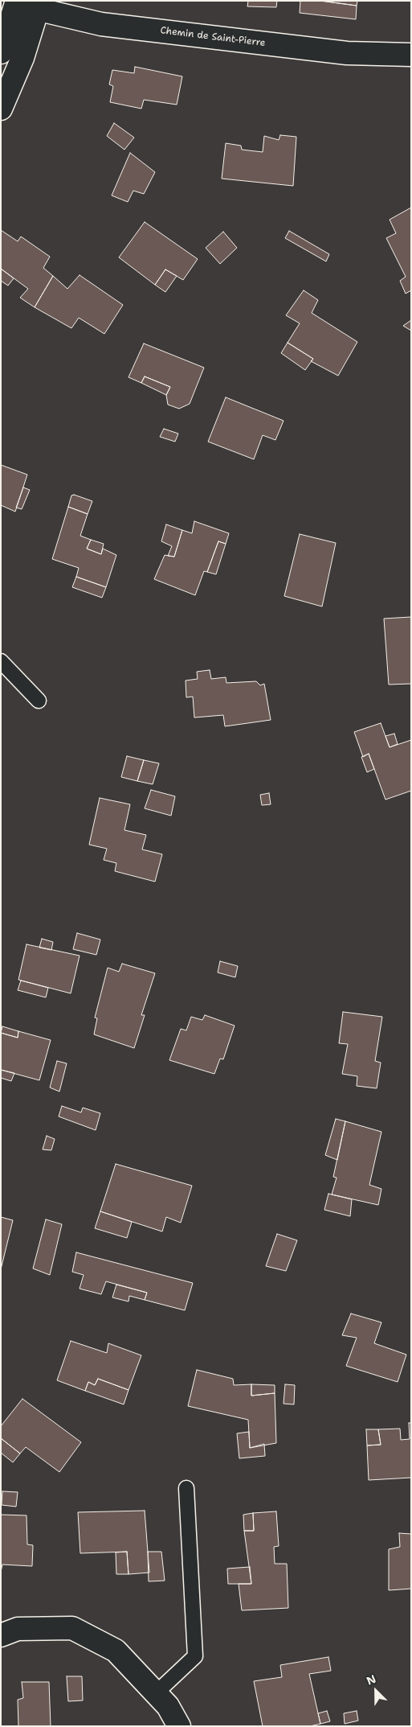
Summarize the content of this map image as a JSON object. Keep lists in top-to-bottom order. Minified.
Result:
{"streets":{"street":["Chemin de Saint-Pierre"]},"north":"top left"}
